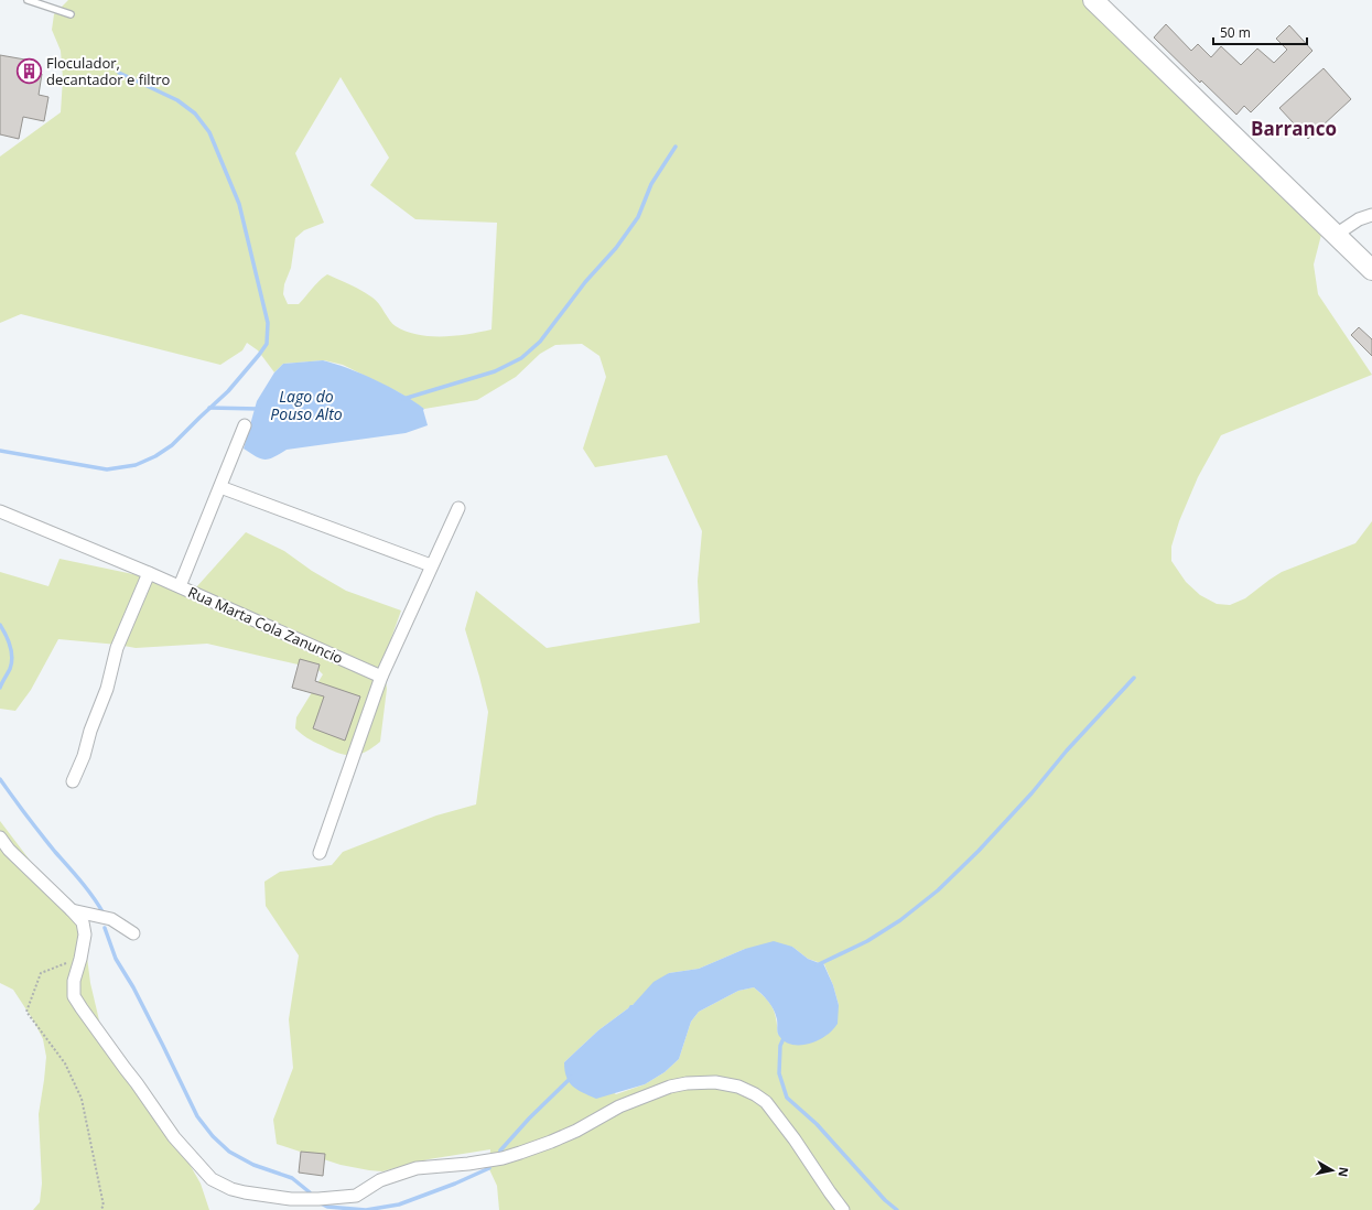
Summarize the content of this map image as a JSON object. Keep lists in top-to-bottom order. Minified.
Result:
{"streets":{"street":["Rua Marta Cola Zanuncio"]},"districts":["Barranco"],"water":["Lago do Pouso Alto"],"places":{"building":["Floculador, decantador e filtro"]},"scale_bar":"50 m","north":"right"}
